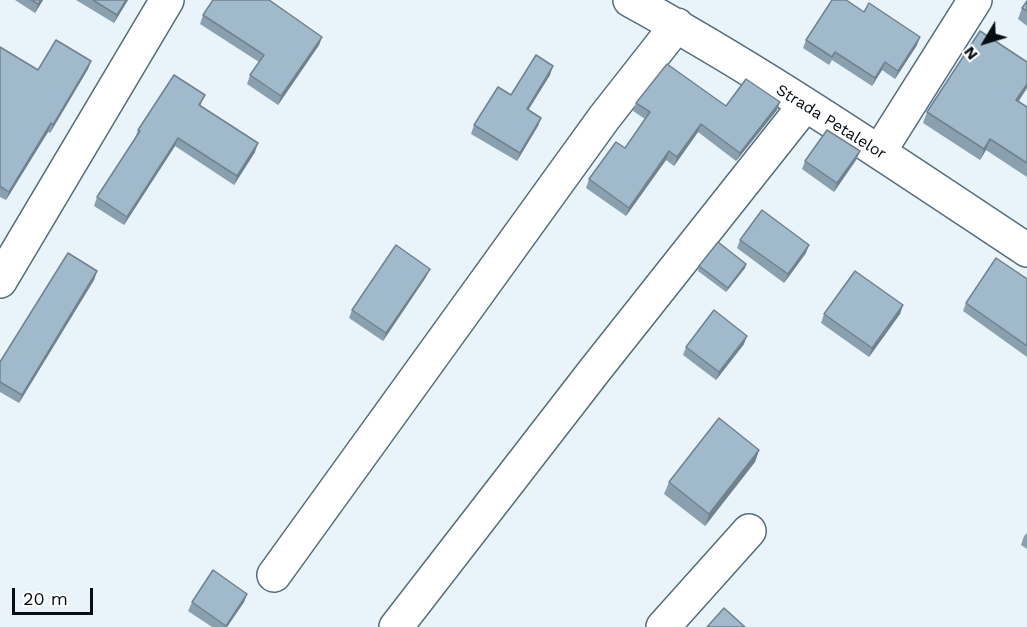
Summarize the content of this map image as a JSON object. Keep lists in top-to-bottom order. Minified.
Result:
{"streets":{"street":["Strada Petalelor"]},"scale_bar":"20 m","north":"bottom left"}
